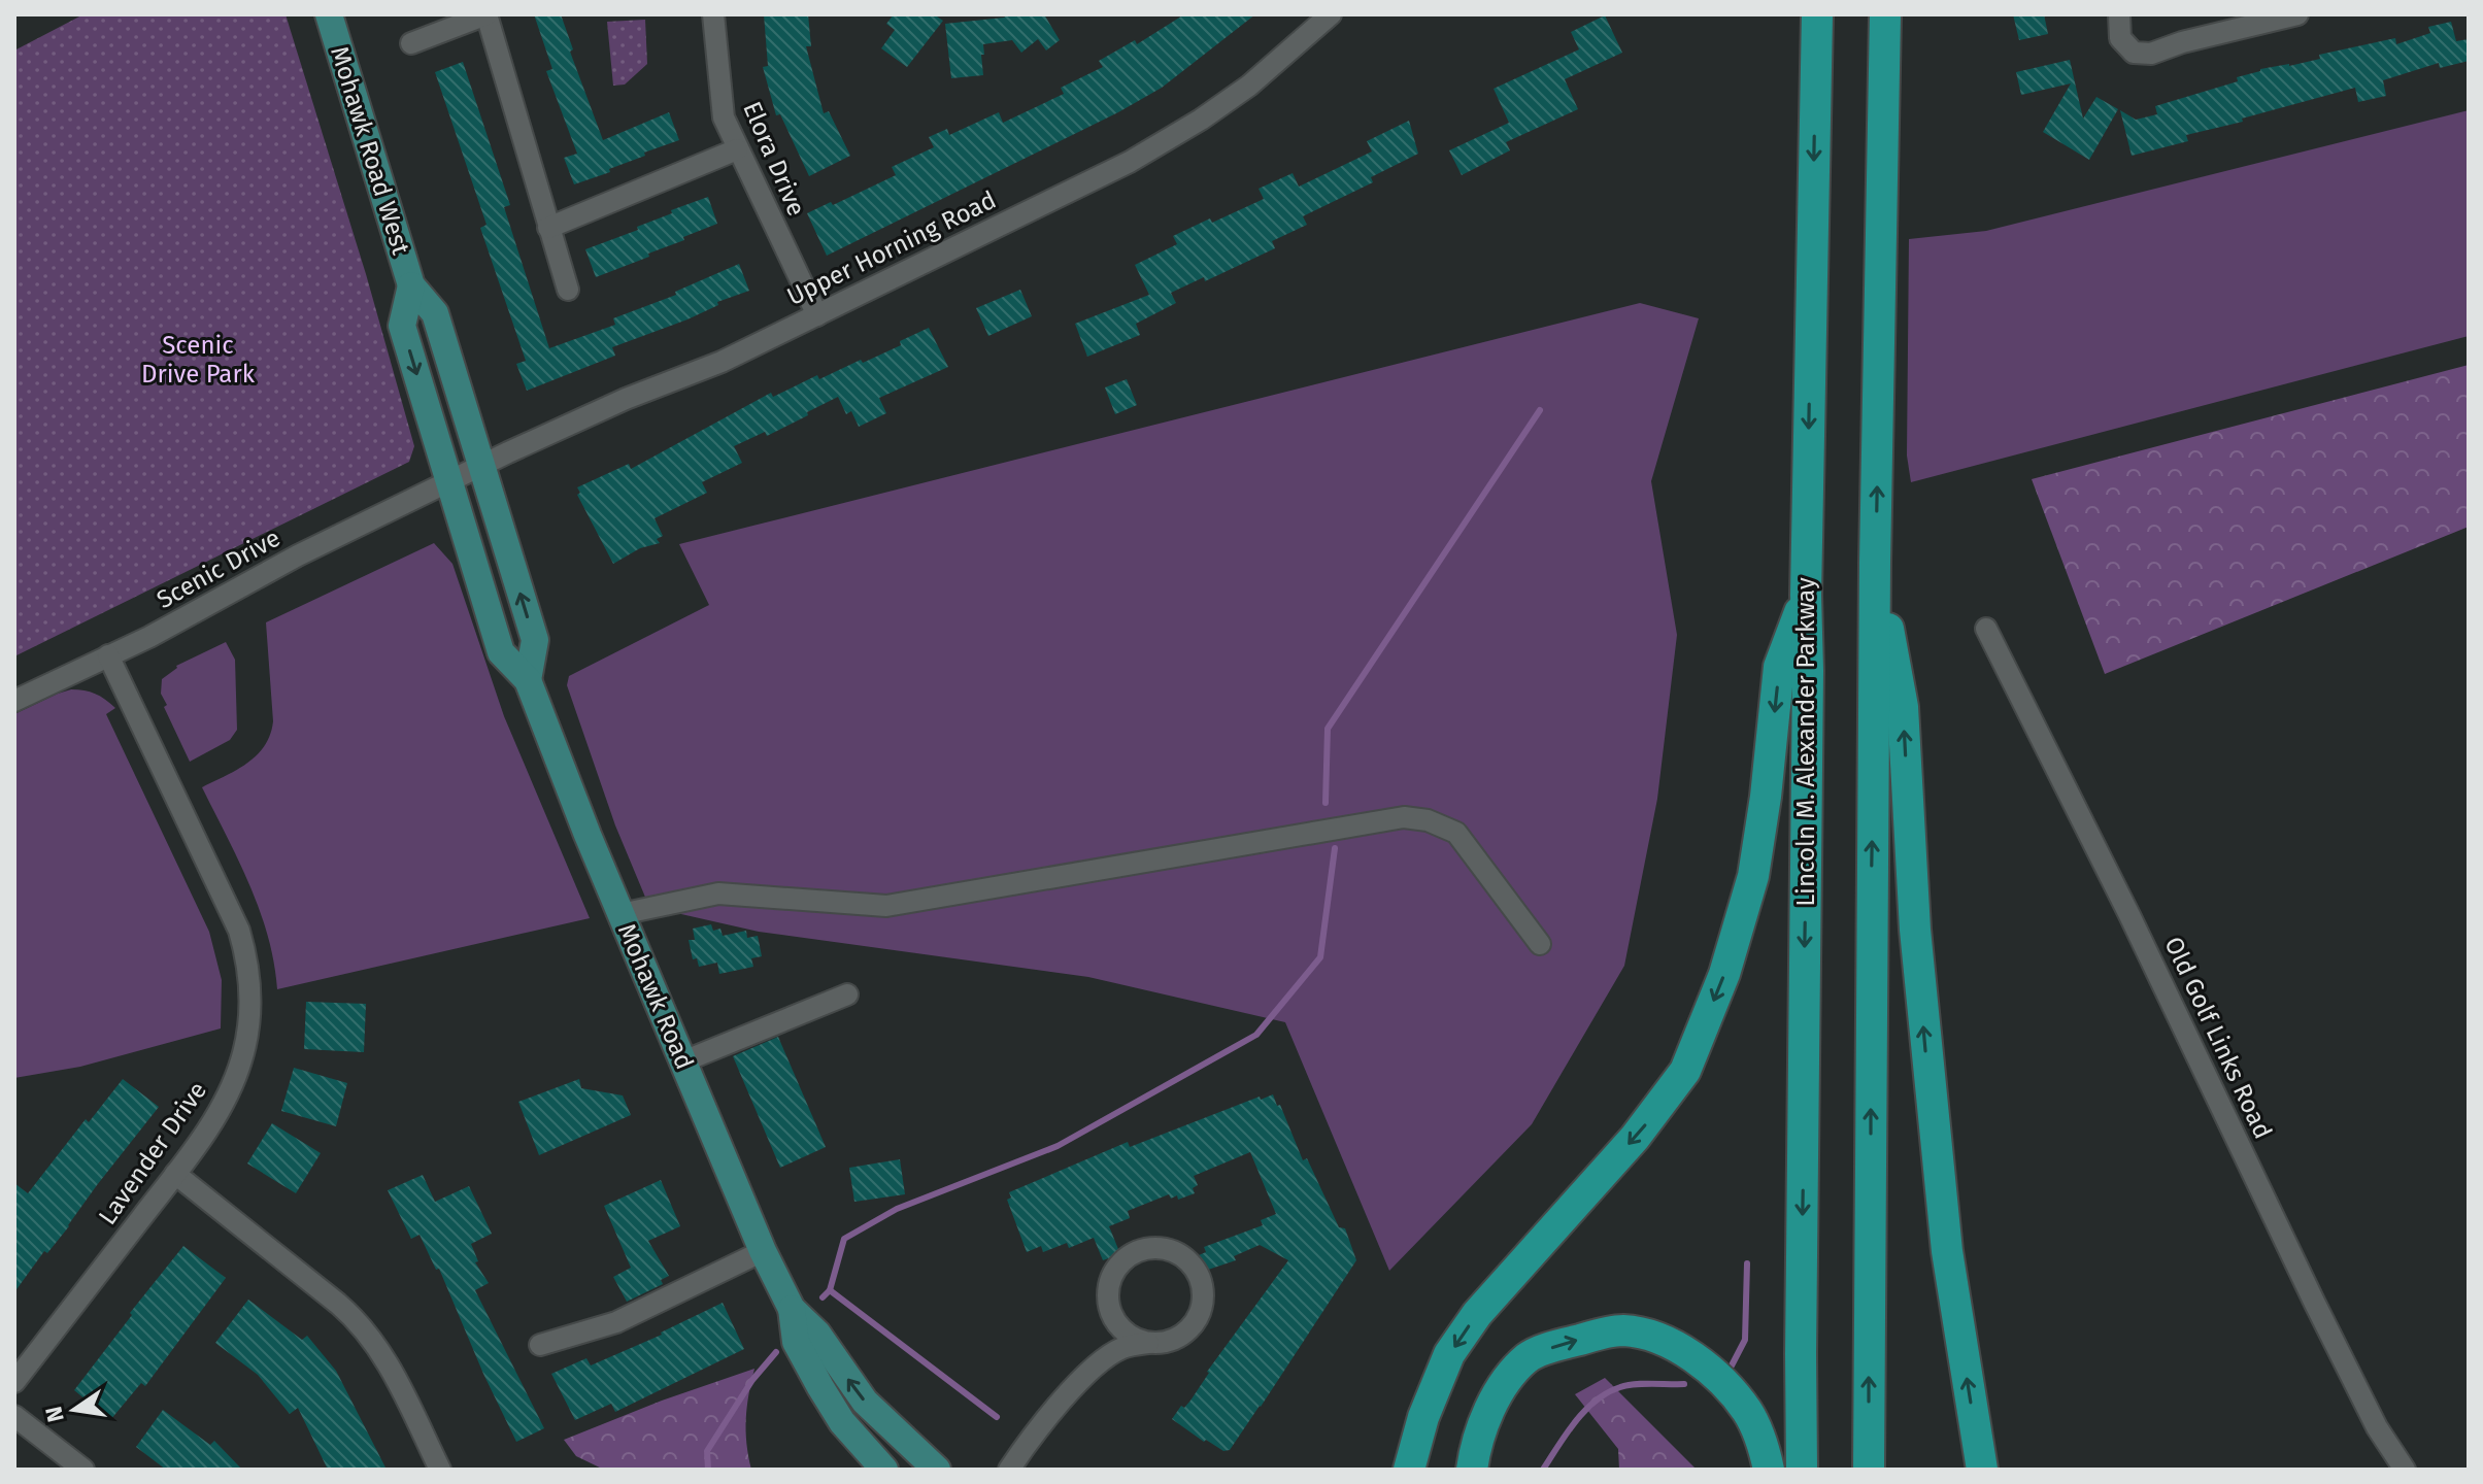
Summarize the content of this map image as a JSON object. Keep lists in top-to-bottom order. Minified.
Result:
{"streets":{"highway":["Lincoln M. Alexander Parkway"],"main road":["Mohawk Road West","Mohawk Road"],"street":["Elora Drive","Upper Horning Road","Scenic Drive","Old Golf Links Road","Lavender Drive"]},"crossings":[["Mohawk Road West","Upper Horning Road"],["Mohawk Road West","Scenic Drive"],["Mohawk Road West","Mohawk Road"],["Elora Drive","Upper Horning Road"],["Upper Horning Road","Scenic Drive"],["Upper Horning Road","Mohawk Road"],["Scenic Drive","Mohawk Road"],["Scenic Drive","Lavender Drive"]],"parks":["Scenic Drive Park"],"north":"left"}
